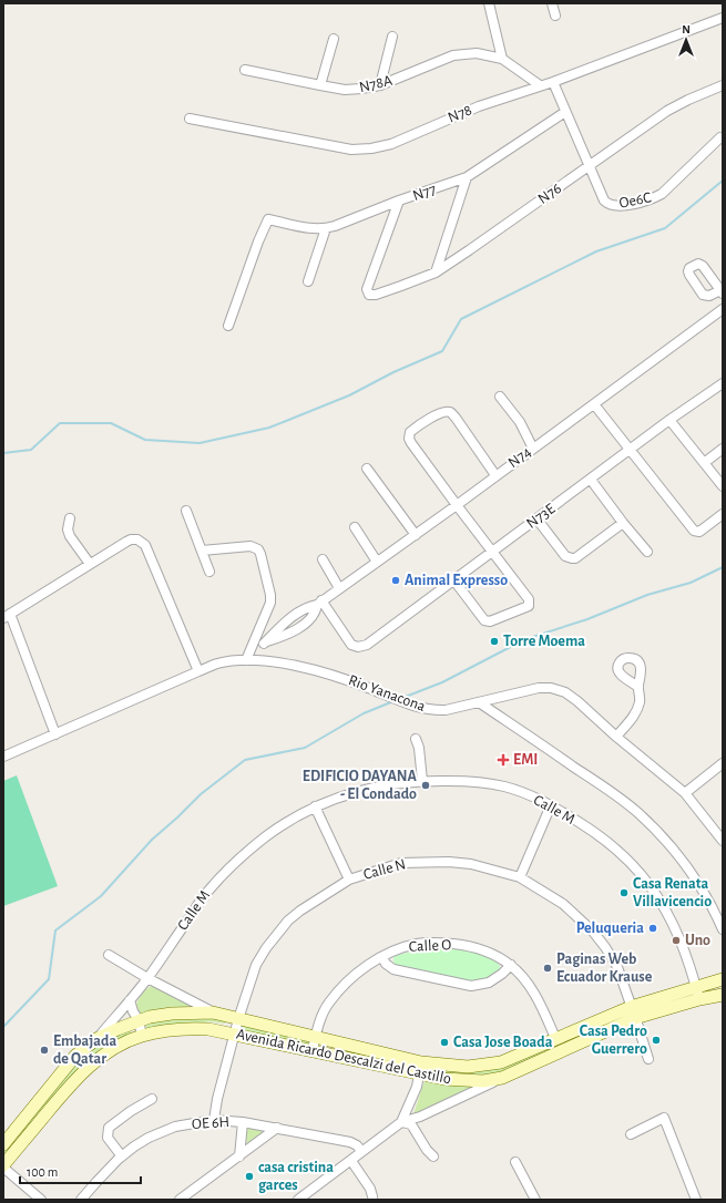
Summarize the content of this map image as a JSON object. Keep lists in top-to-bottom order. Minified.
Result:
{"streets":{"street":["N78A","N78","N77","N76","Oe6C","N74","N73E","Rio Yanacona","Calle M","Calle N","Calle O","Avenida Ricardo Descalzi del Castillo","OE 6H"]},"crossings":[["N78","Oe6C"],["N77","N76"],["N77","Oe6C"],["N76","Oe6C"],["N74","N73E"],["Calle M","Avenida Ricardo Descalzi del Castillo"],["Calle N","Avenida Ricardo Descalzi del Castillo"],["Calle N","OE 6H"],["Calle O","Avenida Ricardo Descalzi del Castillo"]],"places":{"other":["Animal Expresso","Torre Moema","EDIFICIO DAYANA - El Condado","Casa Renata Villavicencio","Peluqueria","Uno","Paginas Web Ecuador Krause","Casa Pedro Guerrero","Casa Jose Boada","Embajada de Qatar","casa cristina garces"],"health":["EMI"]},"scale_bar":"100 m","north":"top"}
